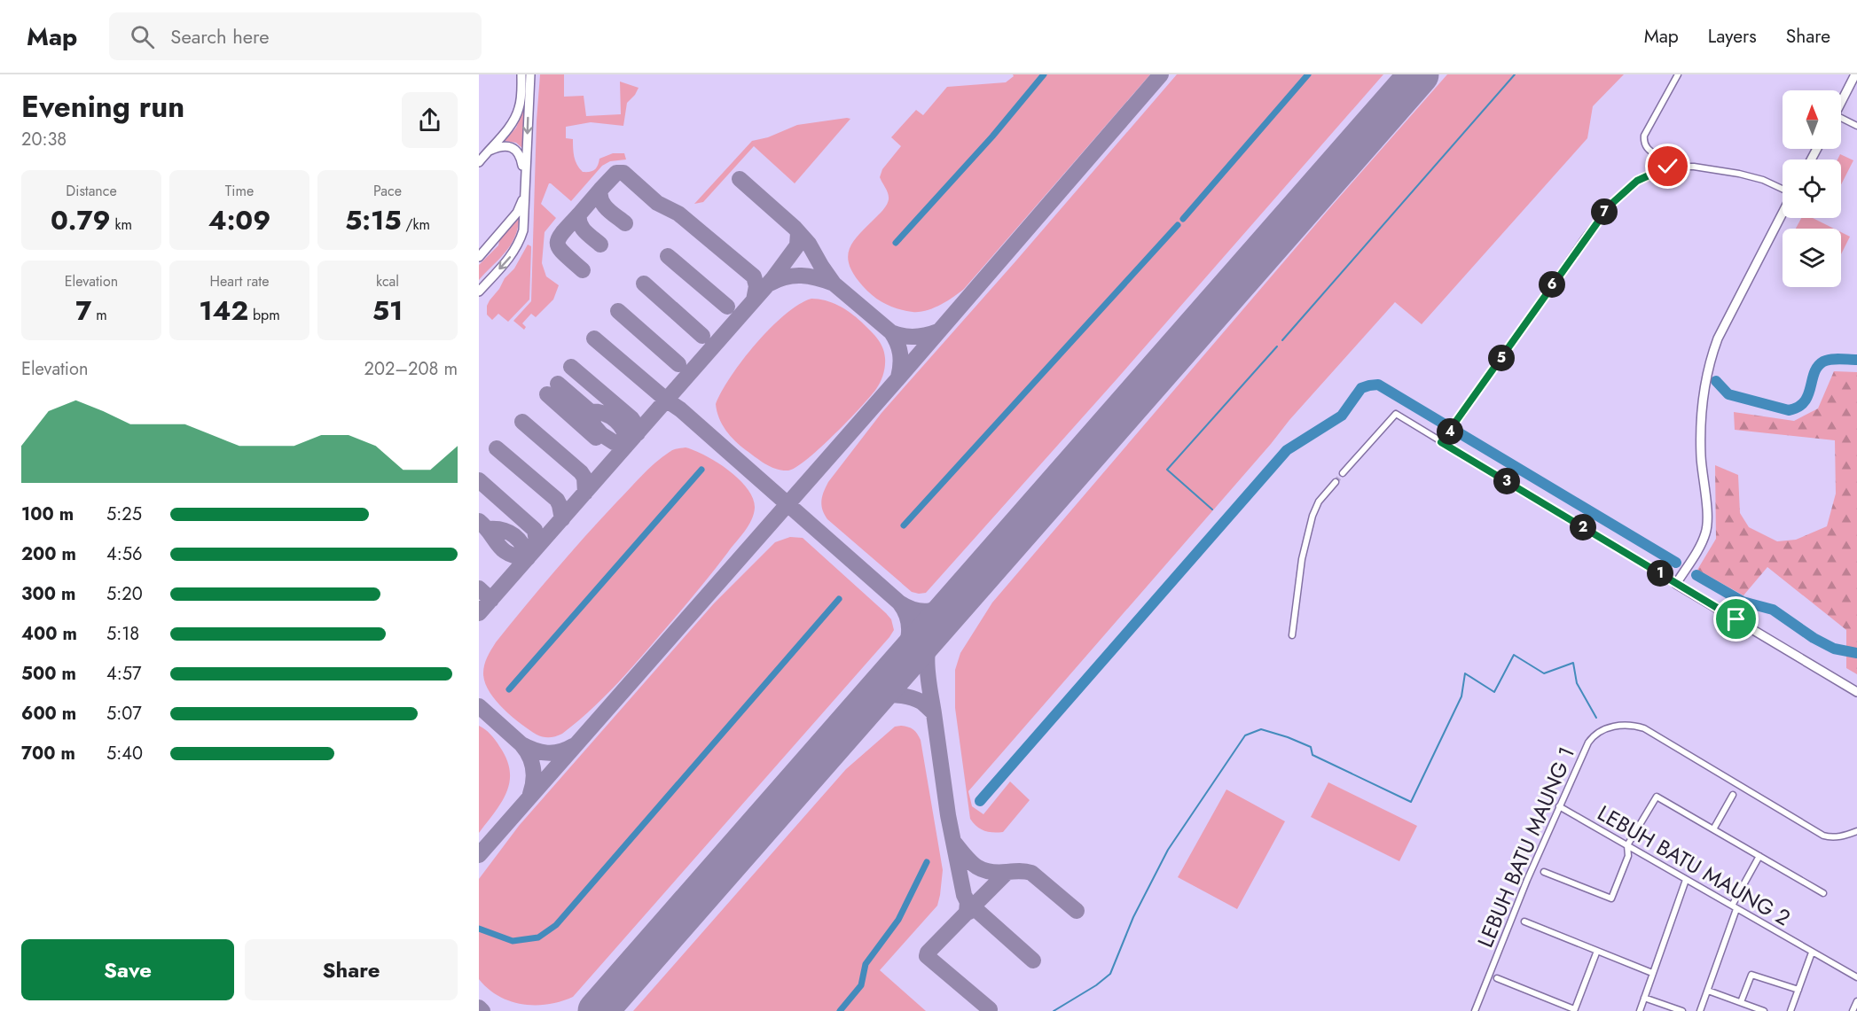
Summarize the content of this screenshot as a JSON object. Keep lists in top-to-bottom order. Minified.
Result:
{"streets":{"street":["LEBUH BATU MAUNG 1","LEBUH BATU MAUNG 2"]},"crossings":[["LEBUH BATU MAUNG 1","LEBUH BATU MAUNG 2"]],"north":"top","page":{"header":"Map","search":"Search here","nav":["Map","Layers","Share"],"heading":["Evening run","20:38"],"stats":[["Distance","0.79 km"],["Time","4:09"],["Pace","5:15 /km"],["Elevation","7 m"],["Heart rate","142 bpm"],["kcal","51"]],"pins":["7","6","5","4","3","2","1"],"chart":["Elevation","202–208 m"],"list":[{"name":"100 m","note":"5:25"},{"name":"200 m","note":"4:56"},{"name":"300 m","note":"5:20"},{"name":"400 m","note":"5:18"},{"name":"500 m","note":"4:57"},{"name":"600 m","note":"5:07"},{"name":"700 m","note":"5:40"}],"buttons":["Save","Share"]}}
